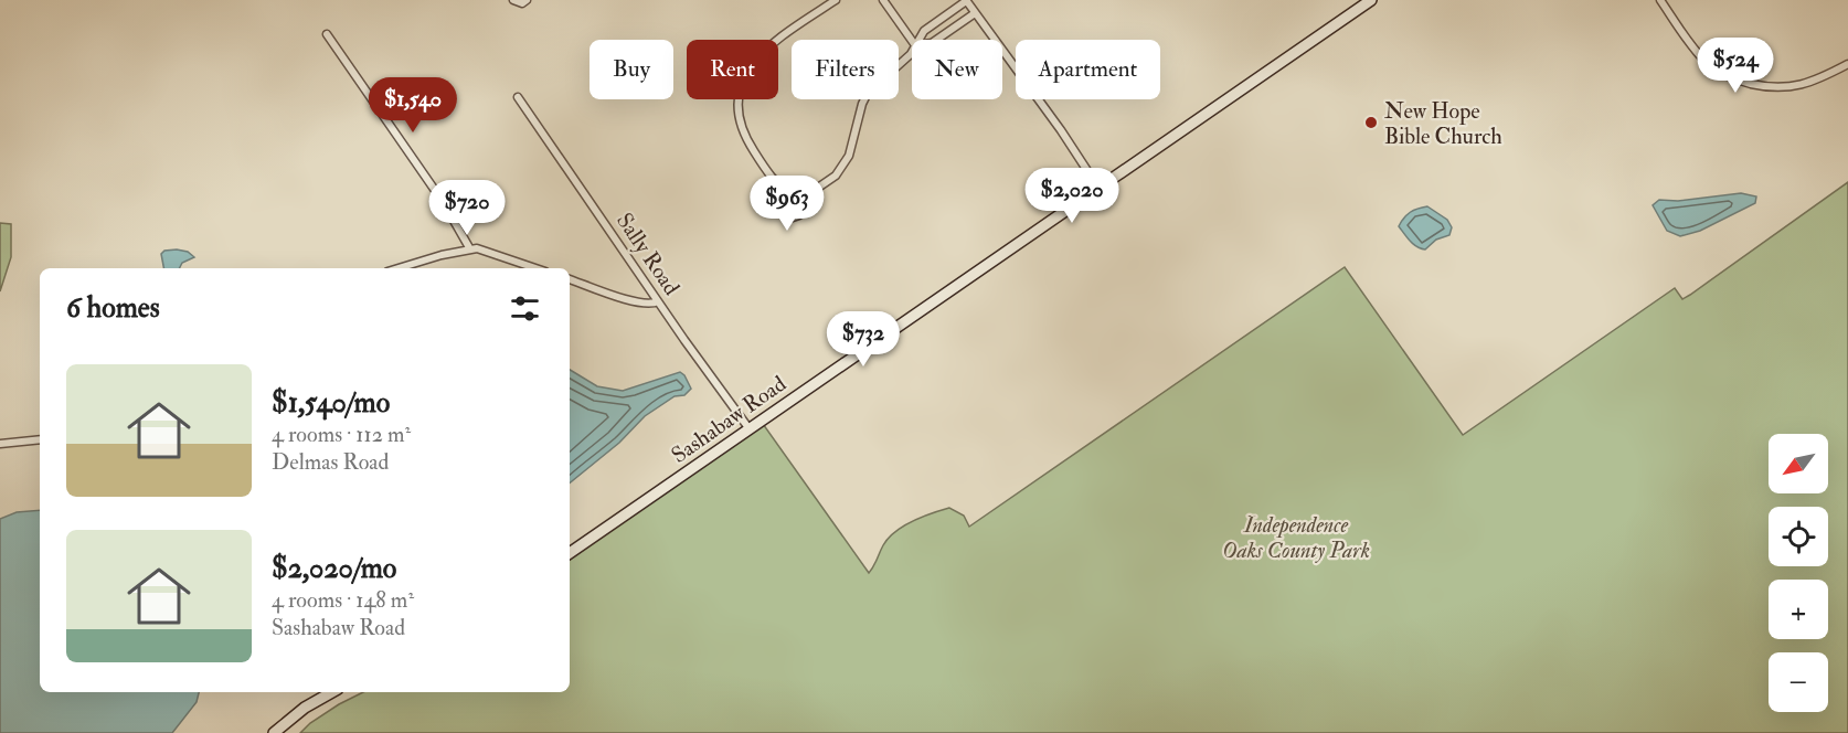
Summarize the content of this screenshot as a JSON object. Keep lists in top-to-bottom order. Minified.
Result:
{"streets":{"main road":["Sashabaw Road"],"street":["Sally Road"]},"crossings":[["Sally Road","Sashabaw Road"]],"parks":["Independence Oaks County Park"],"places":["New Hope Bible Church"],"north":"bottom left","page":{"price":["$524","$1,540","$2,020","$963","$720","$732"],"chip":["Buy","Rent","Filters","New","Apartment"],"heading":"6 homes","list":[{"name":"$1,540/mo","note":"4 rooms · 112 m² · Delmas Road"},{"name":"$2,020/mo","note":"4 rooms · 148 m² · Sashabaw Road"}],"map_buttons":["+","−"]}}
